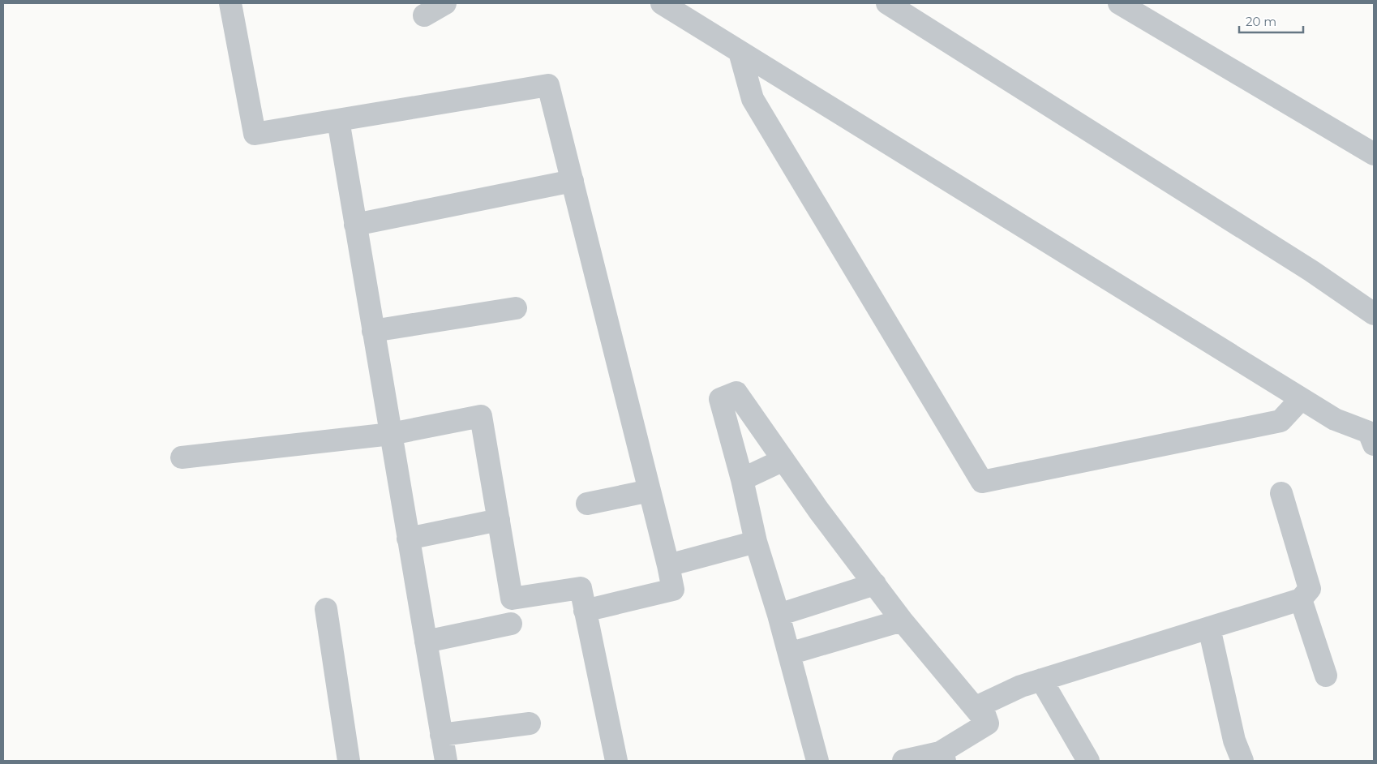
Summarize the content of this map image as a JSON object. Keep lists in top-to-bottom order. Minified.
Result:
{"scale_bar":"20 m"}
